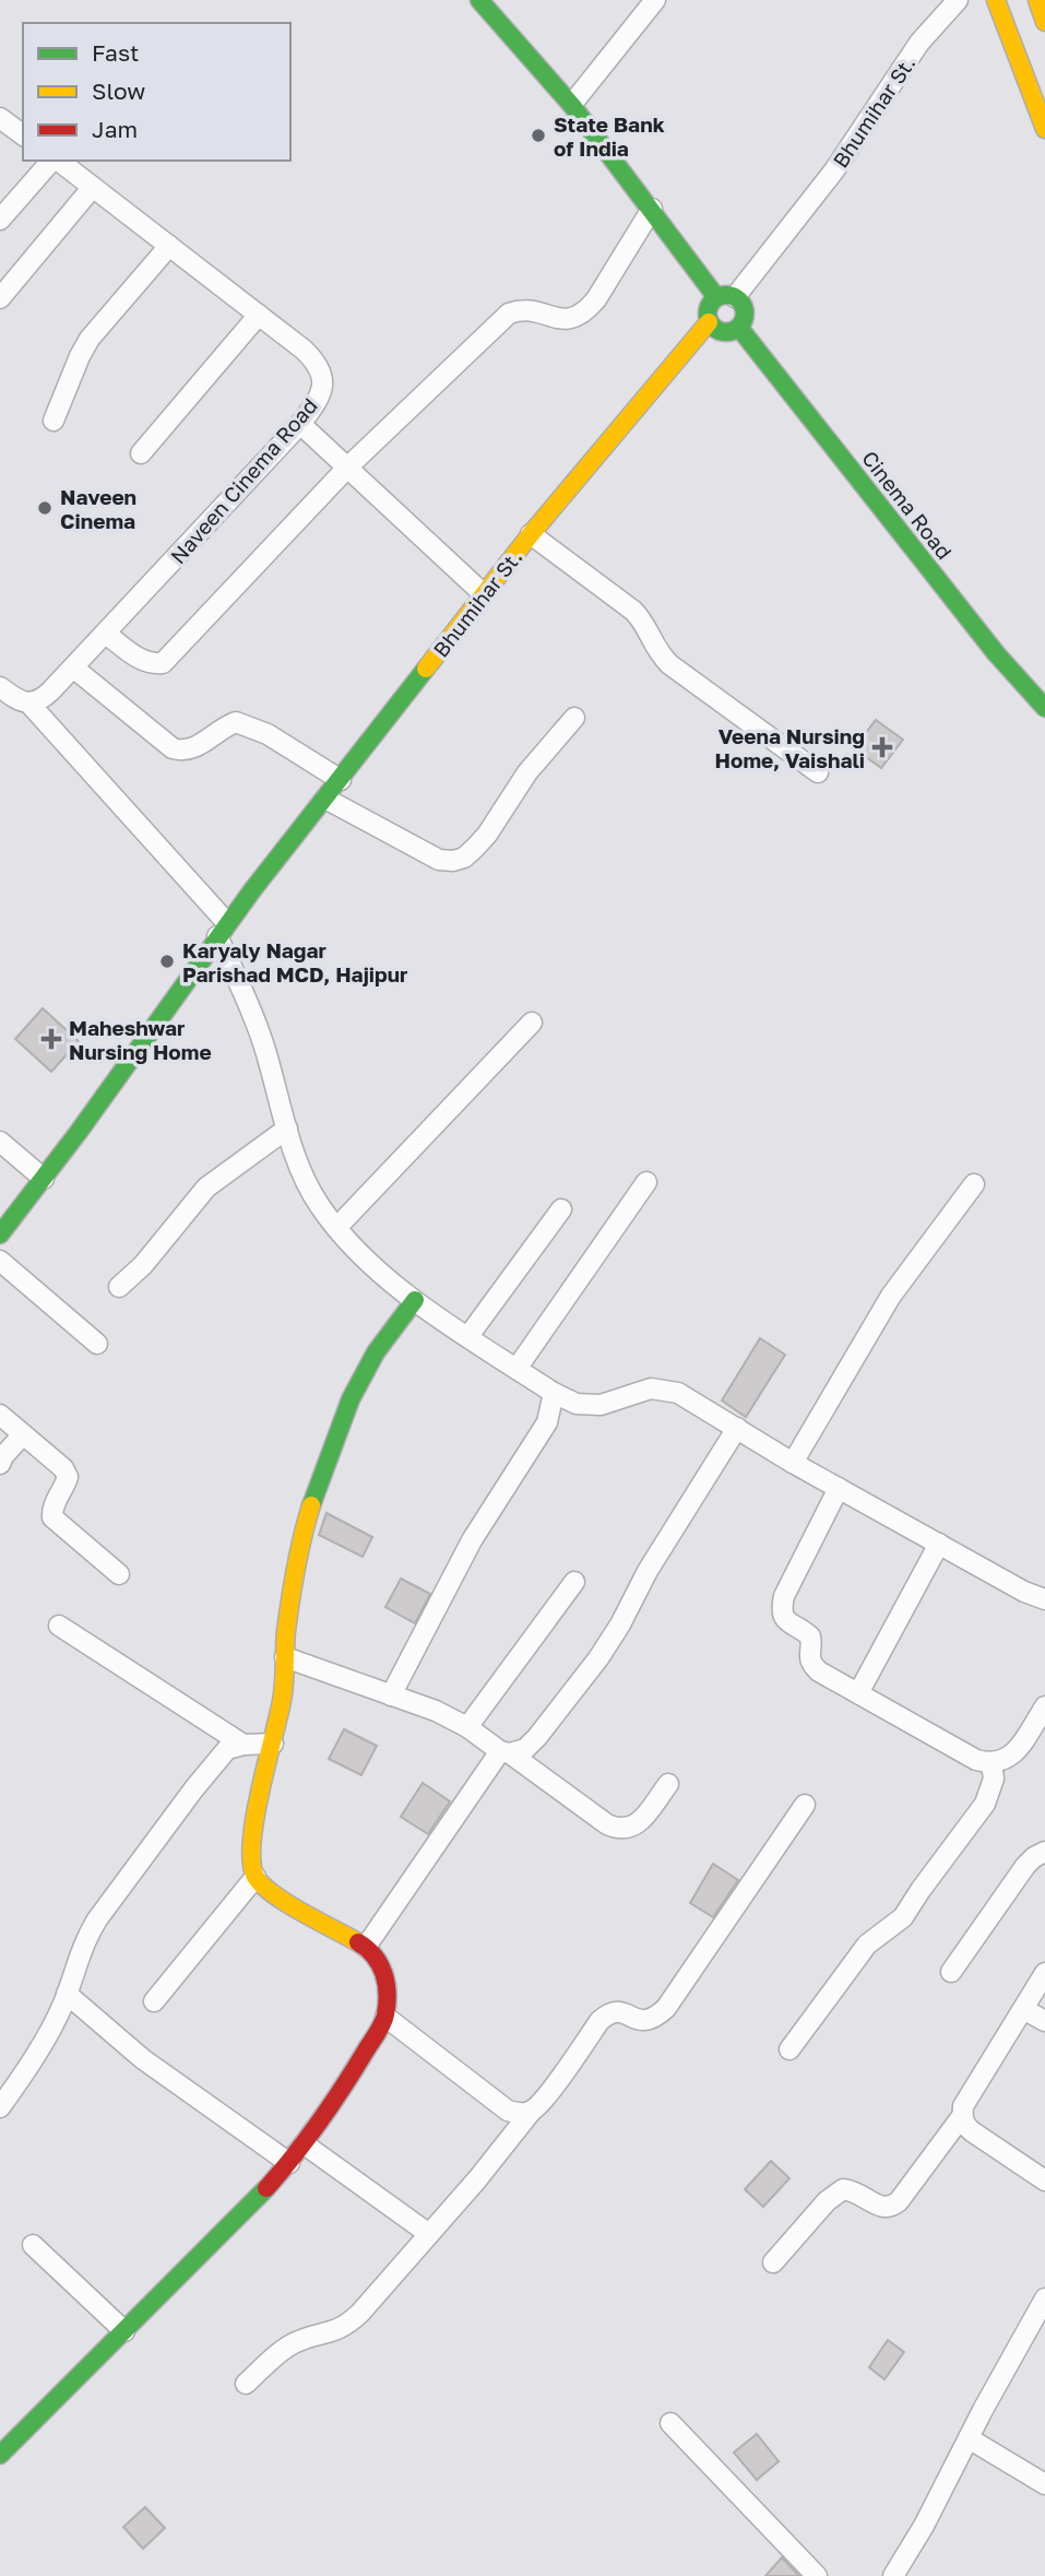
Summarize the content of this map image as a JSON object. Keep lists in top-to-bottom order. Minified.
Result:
{"streets":{"street":["Bhumihar St.","Naveen Cinema Road","Cinema Road"]},"crossings":[["Bhumihar St.","Cinema Road"]],"places":{"other":["State Bank of India","Naveen Cinema","Karyaly Nagar Parishad MCD, Hajipur"],"health":["Veena Nursing Home, Vaishali","Maheshwar Nursing Home"]},"legend":["Fast","Slow","Jam"]}
